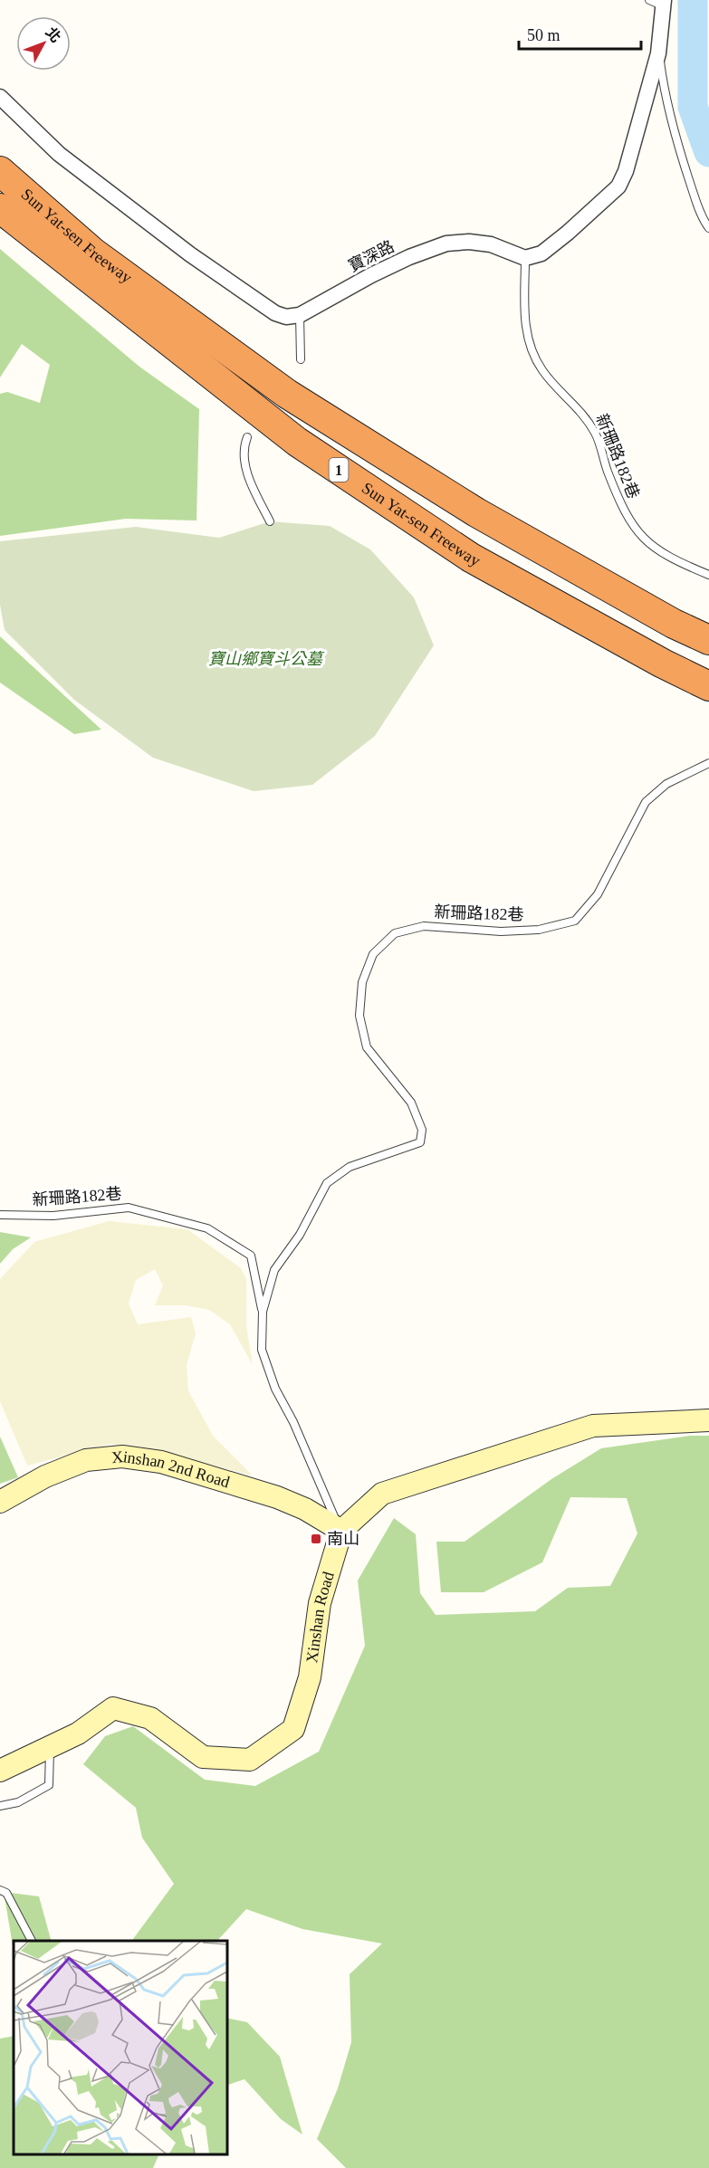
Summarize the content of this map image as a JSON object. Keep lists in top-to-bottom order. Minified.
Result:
{"streets":{"highway":["Sun Yat-sen Freeway","1"],"street":["寶深路","Xinshan 2nd Road","Xinshan Road"],"lane":["新珊路182巷"]},"crossings":[["寶深路","新珊路182巷"],["新珊路182巷","Xinshan 2nd Road"],["新珊路182巷","Xinshan Road"],["Xinshan 2nd Road","Xinshan Road"]],"parks":["寶山鄉寶斗公墓"],"places":{"transit":["南山"]},"scale_bar":"50 m","north":"top right"}
